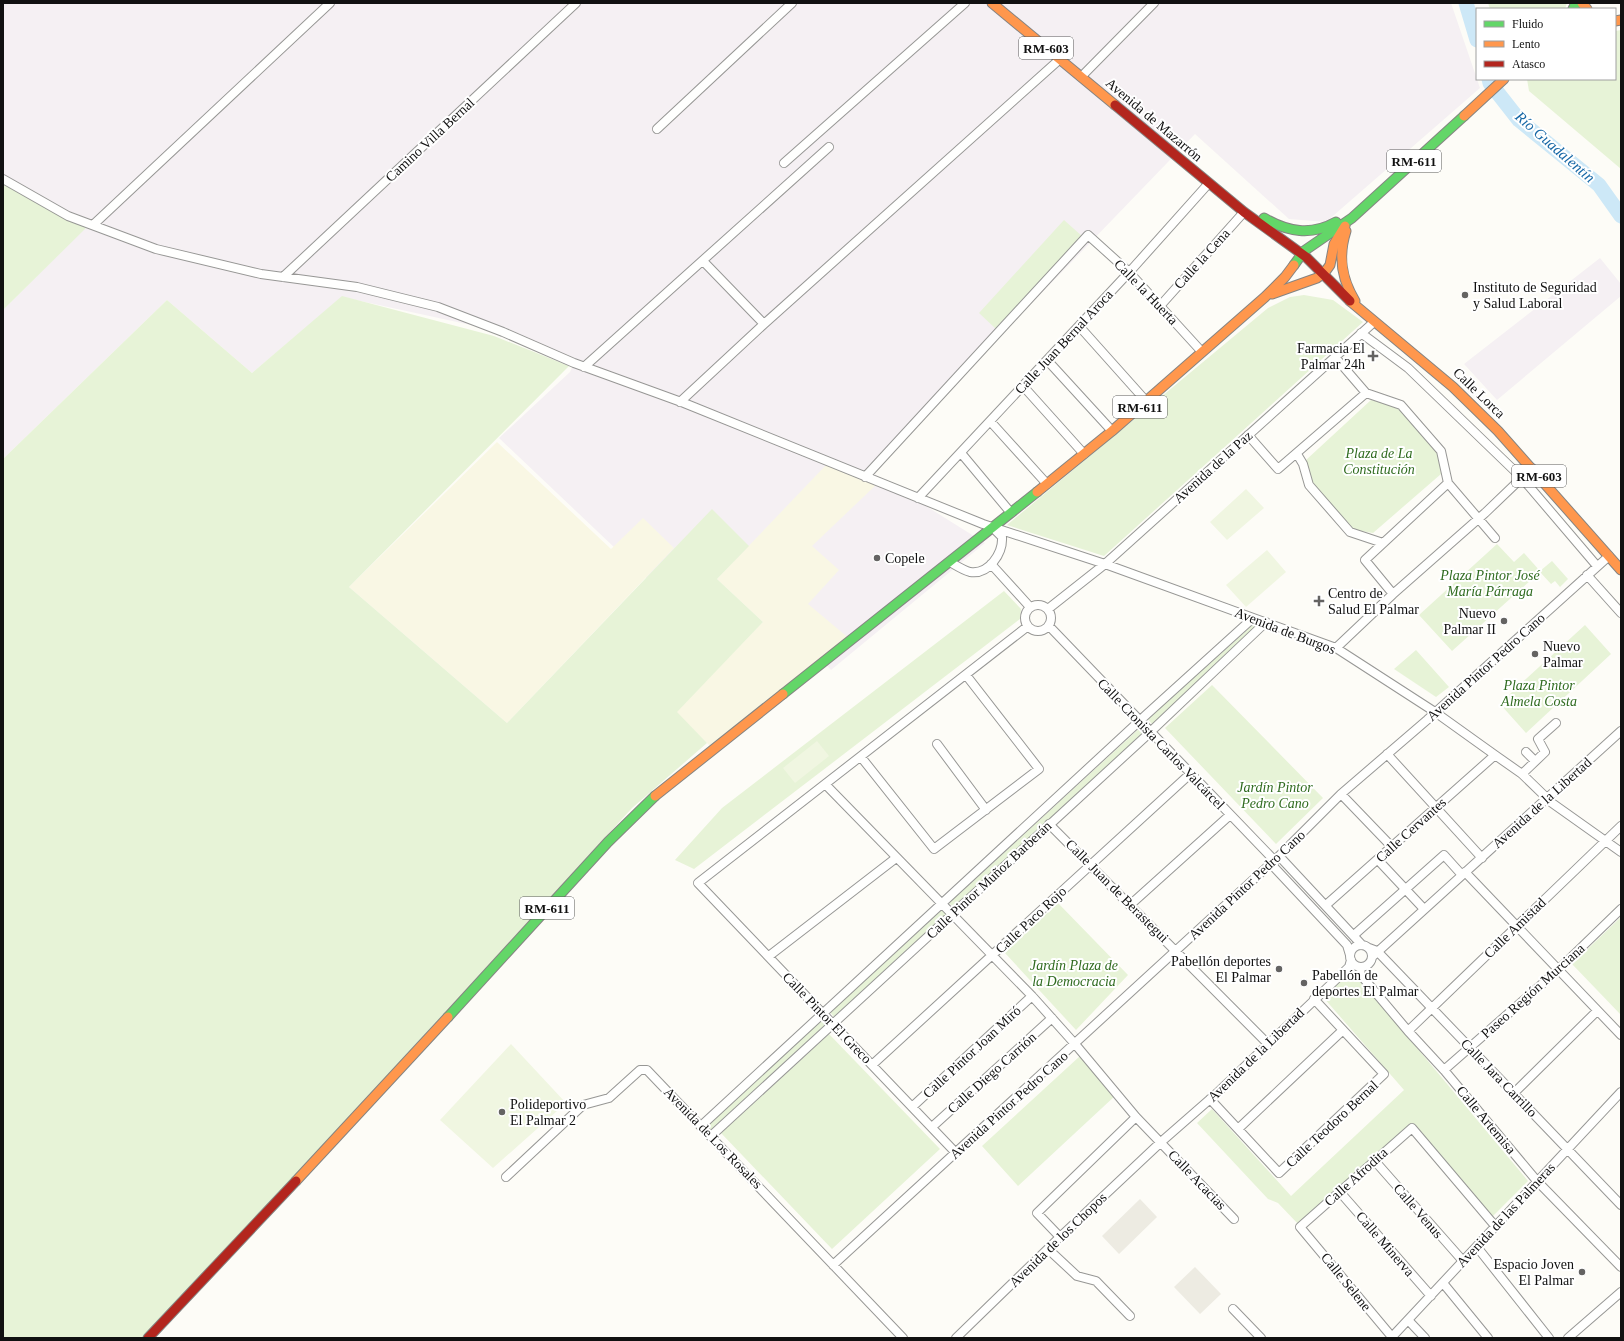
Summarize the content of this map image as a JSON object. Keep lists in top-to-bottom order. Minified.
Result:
{"streets":{"main road":["RM-603","Avenida de Mazarrón","RM-611","Calle Lorca"],"street":["Camino Villa Bernal","Calle la Cena","Calle la Huerta","Calle Juan Bernal Aroca","Avenida de la Paz","Avenida de Burgos","Avenida Pintor Pedro Cano","Calle Cronista Carlos Valcárcel","Avenida de la Libertad","Calle Cervantes","Calle Pintor Muñoz Barberán","Calle Juan de Berastegui","Calle Paco Rojo","Calle Amistad","Paseo Región Murciana","Calle Pintor El Greco","Calle Pintor Joan Miró","Calle Diego Carrión","Calle Jara Carrillo","Calle Artemisa","Calle Teodoro Bernal","Avenida de Los Rosales","Calle Afrodita","Calle Acacias","Calle Venus","Avenida de las Palmeras","Avenida de los Chopos","Calle Minerva","Calle Selene"]},"crossings":[["Avenida de Mazarrón","RM-611"],["Avenida de Mazarrón","Calle la Cena"],["Avenida de Mazarrón","Calle Juan Bernal Aroca"],["Avenida de Mazarrón","Calle Lorca"],["Camino Villa Bernal","Avenida de Burgos"],["RM-611","Calle la Huerta"],["RM-611","Calle Lorca"],["RM-611","Avenida de Burgos"],["Calle la Cena","Calle la Huerta"],["Calle la Huerta","Calle Juan Bernal Aroca"],["Calle la Huerta","Avenida de Burgos"],["Calle Juan Bernal Aroca","Avenida de Burgos"],["Calle Lorca","Avenida de la Paz"],["Calle Lorca","Avenida Pintor Pedro Cano"],["Avenida de la Paz","Avenida de Burgos"],["Avenida de la Paz","Calle Cronista Carlos Valcárcel"],["Avenida de Burgos","Avenida Pintor Pedro Cano"],["Avenida de Burgos","Avenida de la Libertad"],["Avenida de Burgos","Calle Cervantes"],["Avenida de Burgos","Calle Pintor Muñoz Barberán"],["Avenida de Burgos","Calle Amistad"],["Avenida Pintor Pedro Cano","Calle Cronista Carlos Valcárcel"],["Avenida Pintor Pedro Cano","Calle Juan de Berastegui"],["Avenida Pintor Pedro Cano","Calle Pintor El Greco"],["Avenida Pintor Pedro Cano","Avenida de Los Rosales"],["Avenida Pintor Pedro Cano","Calle Acacias"],["Calle Cronista Carlos Valcárcel","Avenida de la Libertad"],["Calle Cronista Carlos Valcárcel","Calle Cervantes"],["Calle Cronista Carlos Valcárcel","Calle Pintor Muñoz Barberán"],["Calle Cronista Carlos Valcárcel","Calle Paco Rojo"],["Calle Cronista Carlos Valcárcel","Calle Jara Carrillo"],["Calle Cronista Carlos Valcárcel","Calle Artemisa"],["Avenida de la Libertad","Calle Juan de Berastegui"],["Avenida de la Libertad","Calle Jara Carrillo"],["Avenida de la Libertad","Calle Artemisa"],["Avenida de la Libertad","Calle Acacias"],["Avenida de la Libertad","Avenida de los Chopos"],["Calle Pintor Muñoz Barberán","Calle Juan de Berastegui"],["Calle Pintor Muñoz Barberán","Calle Pintor El Greco"],["Calle Pintor Muñoz Barberán","Avenida de Los Rosales"],["Calle Pintor Muñoz Barberán","Calle Acacias"],["Calle Juan de Berastegui","Calle Paco Rojo"],["Calle Paco Rojo","Calle Pintor El Greco"],["Calle Paco Rojo","Calle Acacias"],["Calle Amistad","Calle Jara Carrillo"],["Calle Amistad","Calle Artemisa"],["Paseo Región Murciana","Calle Jara Carrillo"],["Paseo Región Murciana","Calle Artemisa"],["Calle Pintor El Greco","Calle Pintor Joan Miró"],["Calle Pintor El Greco","Calle Diego Carrión"],["Calle Pintor El Greco","Calle Acacias"],["Calle Pintor Joan Miró","Calle Acacias"],["Calle Diego Carrión","Calle Acacias"],["Calle Jara Carrillo","Avenida de las Palmeras"],["Calle Artemisa","Avenida de las Palmeras"],["Calle Afrodita","Calle Venus"],["Calle Afrodita","Avenida de las Palmeras"],["Calle Afrodita","Calle Minerva"],["Calle Afrodita","Calle Selene"],["Calle Acacias","Avenida de los Chopos"],["Calle Venus","Avenida de las Palmeras"],["Avenida de las Palmeras","Calle Minerva"],["Avenida de las Palmeras","Calle Selene"]],"water":["Río Guadalentín"],"parks":["Plaza de La Constitución","Plaza Pintor José María Párraga","Plaza Pintor Almela Costa","Jardín Pintor Pedro Cano","Jardín Plaza de la Democracia"],"places":{"other":["Instituto de Seguridad y Salud Laboral","Copele","Nuevo Palmar II","Nuevo Palmar","Pabellón deportes El Palmar","Pabellón de deportes El Palmar","Polideportivo El Palmar 2","Espacio Joven El Palmar"],"health":["Farmacia El Palmar 24h","Centro de Salud El Palmar"]},"legend":["Fluido","Lento","Atasco"]}
